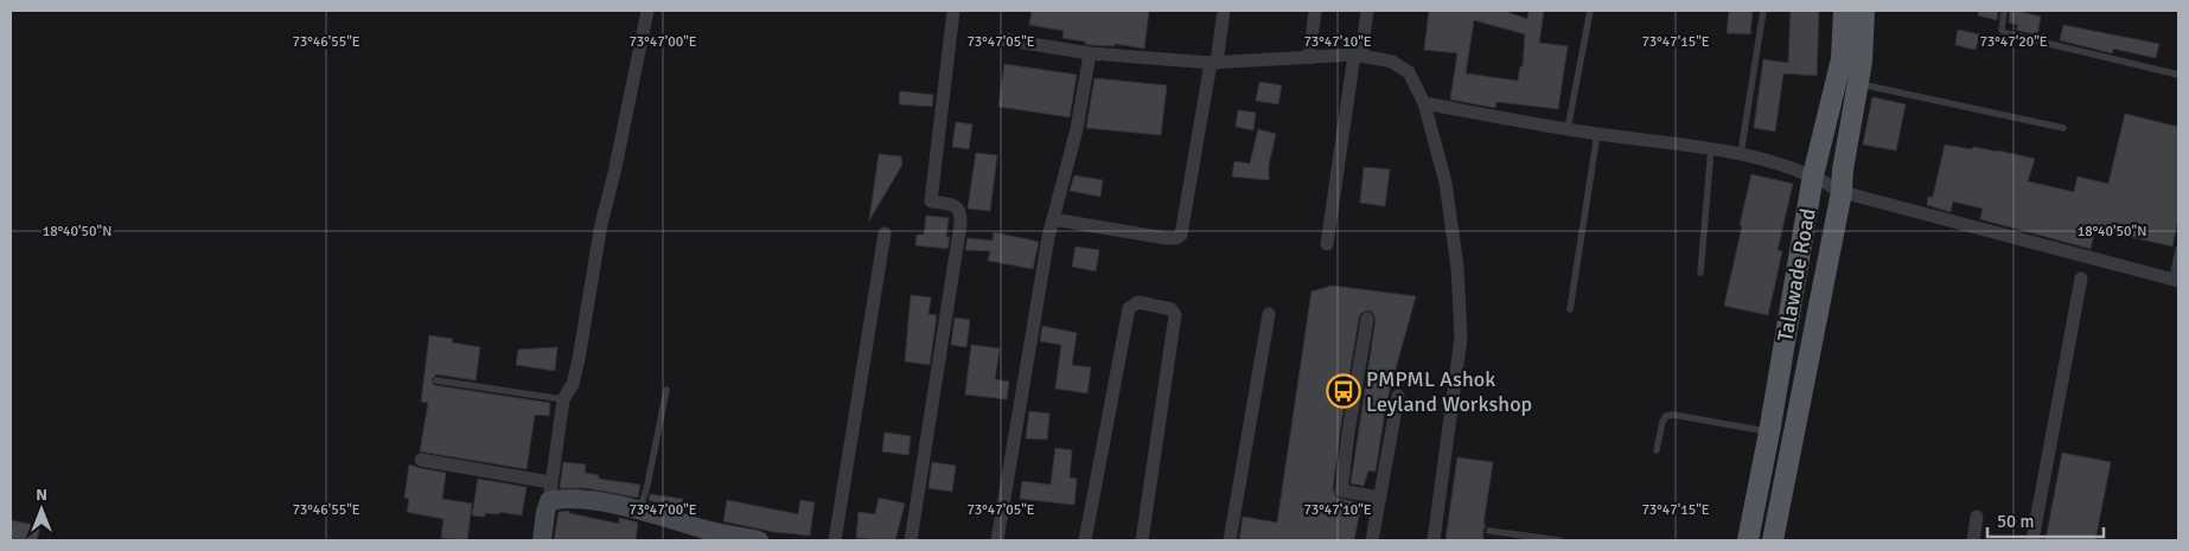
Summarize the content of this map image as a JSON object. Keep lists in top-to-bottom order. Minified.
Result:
{"streets":{"main road":["Talawade Road"]},"places":{"bus stop":["PMPML Ashok Leyland Workshop"]},"scale_bar":"50 m","north":"top","coordinates":["73°46'55\"E","73°47'00\"E","73°47'05\"E","73°47'10\"E","73°47'15\"E","73°47'20\"E","18°40'50\"N"]}
